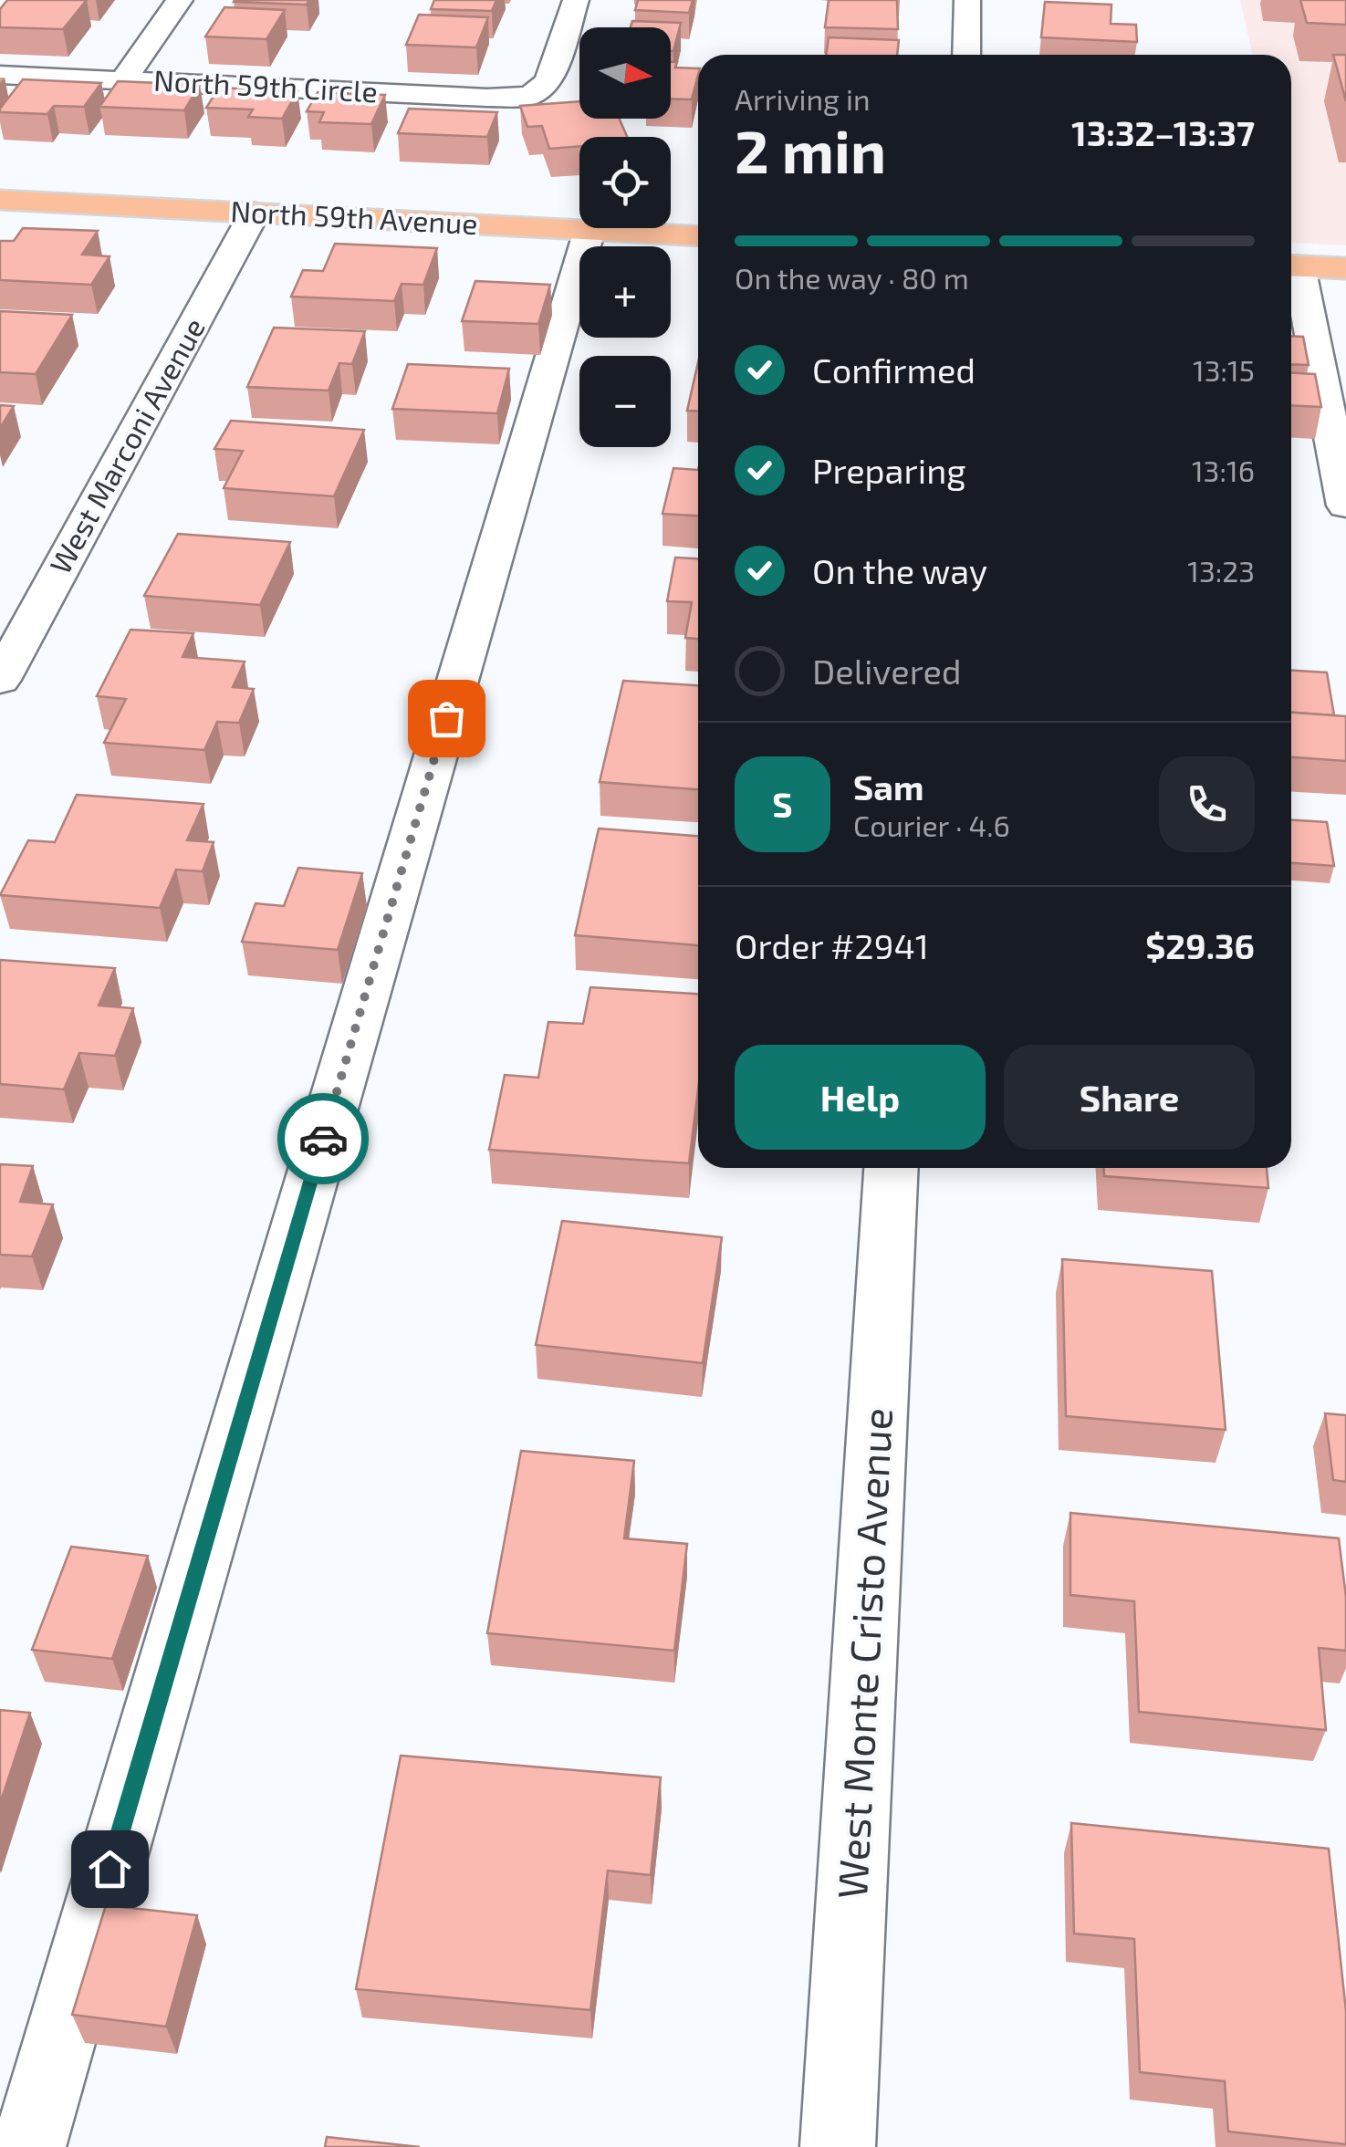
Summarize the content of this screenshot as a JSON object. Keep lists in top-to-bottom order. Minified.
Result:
{"streets":{"main road":["North 59th Avenue"],"street":["North 59th Circle","West Marconi Avenue","West Monte Cristo Avenue"]},"crossings":[["North 59th Avenue","West Marconi Avenue"]],"north":"right","page":{"map_buttons":["+","−"],"heading":["2 min","Arriving in","13:32–13:37"],"panel":["Sam","Courier · 4.6","Order #2941","$29.36"],"bar":"On the way · 80 m","list":[["Confirmed","13:15"],["Preparing","13:16"],["On the way","13:23"],"Delivered"],"round":"S","buttons":["Help","Share"]}}
